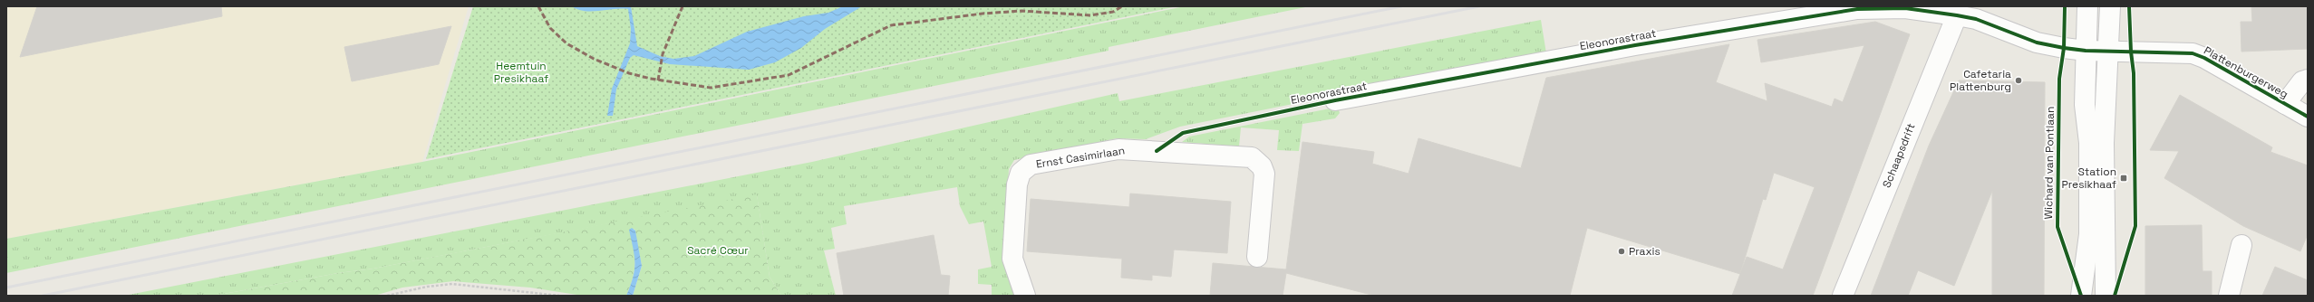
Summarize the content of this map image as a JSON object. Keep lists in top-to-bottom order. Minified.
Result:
{"streets":{"street":["Eleonorastraat","Plattenburgerweg","Schaapsdrift","Ernst Casimirlaan"],"cycle path":["Wichard van Pontlaan"]},"crossings":[["Eleonorastraat","Plattenburgerweg"],["Eleonorastraat","Schaapsdrift"]],"parks":["Heemtuin Presikhaaf","Sacré Cœur"],"places":{"other":["Cafetaria Plattenburg","Praxis"],"transit":["Station Presikhaaf"]}}
